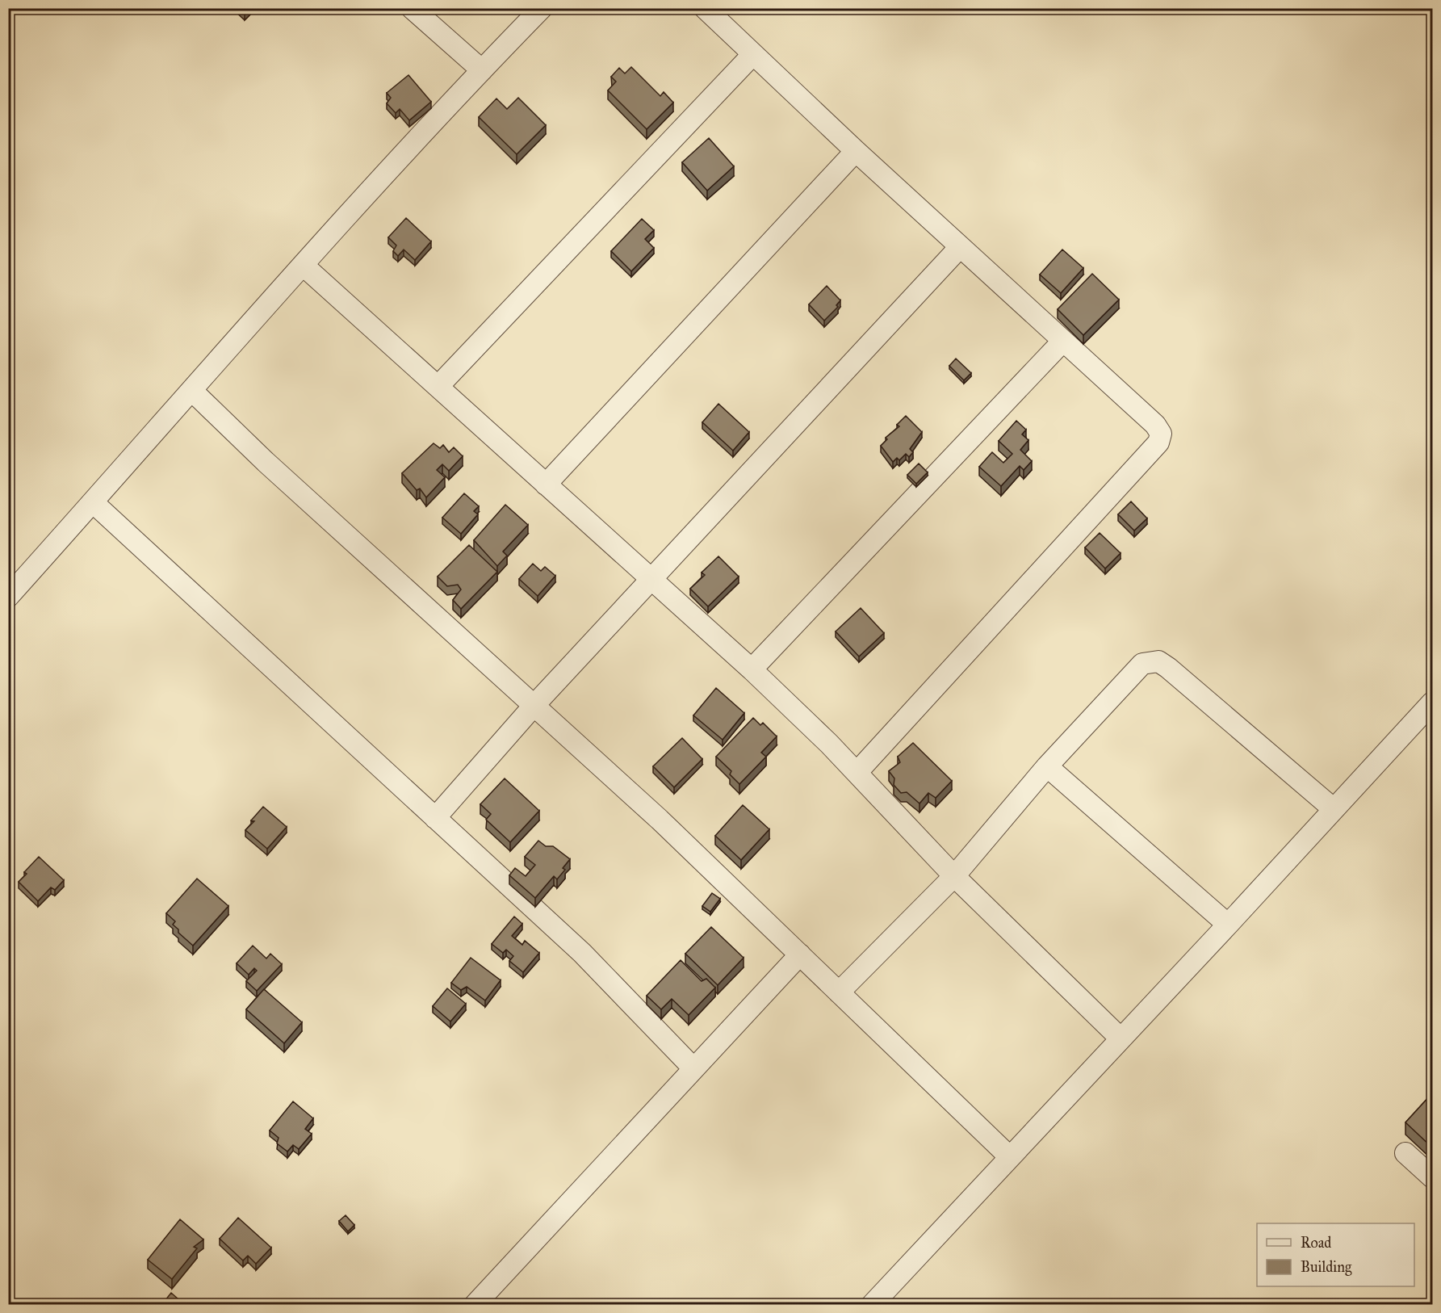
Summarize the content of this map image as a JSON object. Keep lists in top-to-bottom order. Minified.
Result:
{"legend":["Road","Building"]}
